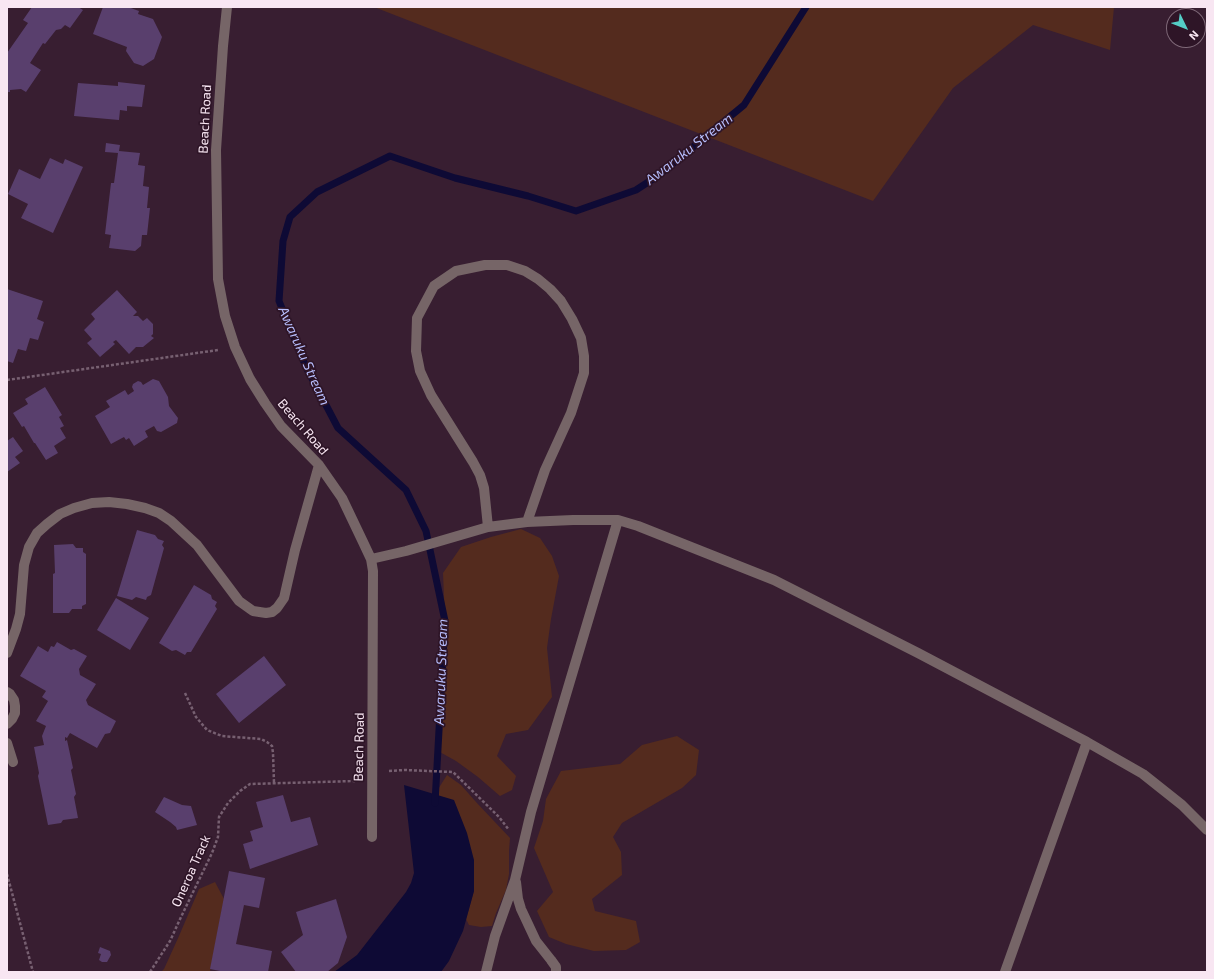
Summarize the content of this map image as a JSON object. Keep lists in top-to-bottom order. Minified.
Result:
{"streets":{"street":["Beach Road"],"path":["Oneroa Track"]},"crossings":[["Beach Road","Oneroa Track"]],"water":["Awaruku Stream"],"north":"bottom right"}
